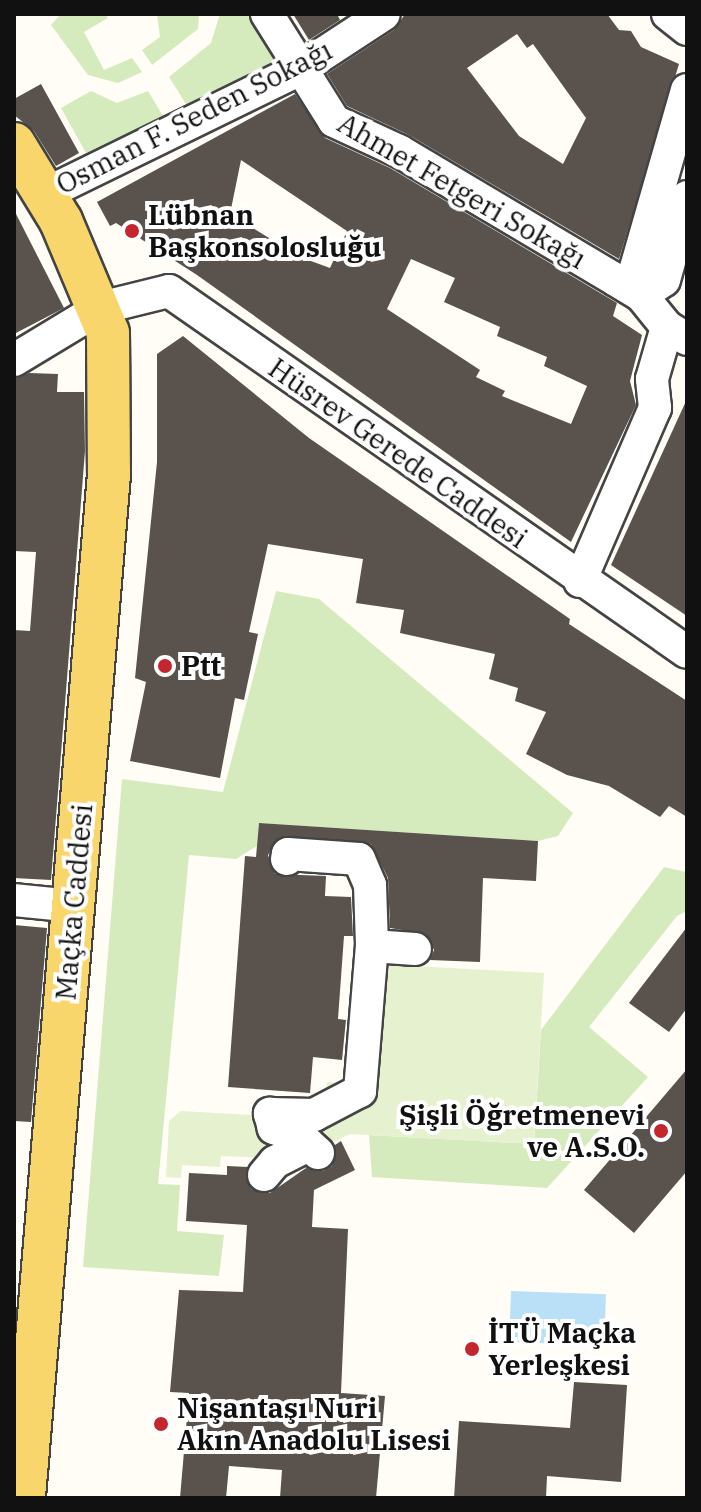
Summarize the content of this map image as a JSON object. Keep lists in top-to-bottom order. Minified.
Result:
{"streets":{"main road":["Maçka Caddesi"],"street":["Osman F. Seden Sokağı","Ahmet Fetgeri Sokağı","Hüsrev Gerede Caddesi"]},"crossings":[["Osman F. Seden Sokağı","Ahmet Fetgeri Sokağı"],["Osman F. Seden Sokağı","Maçka Caddesi"],["Hüsrev Gerede Caddesi","Maçka Caddesi"]],"places":["Lübnan Başkonsolosluğu","Ptt","Şişli Öğretmenevi ve A.S.O.","İTÜ Maçka Yerleşkesi","Nişantaşı Nuri Akın Anadolu Lisesi"]}
